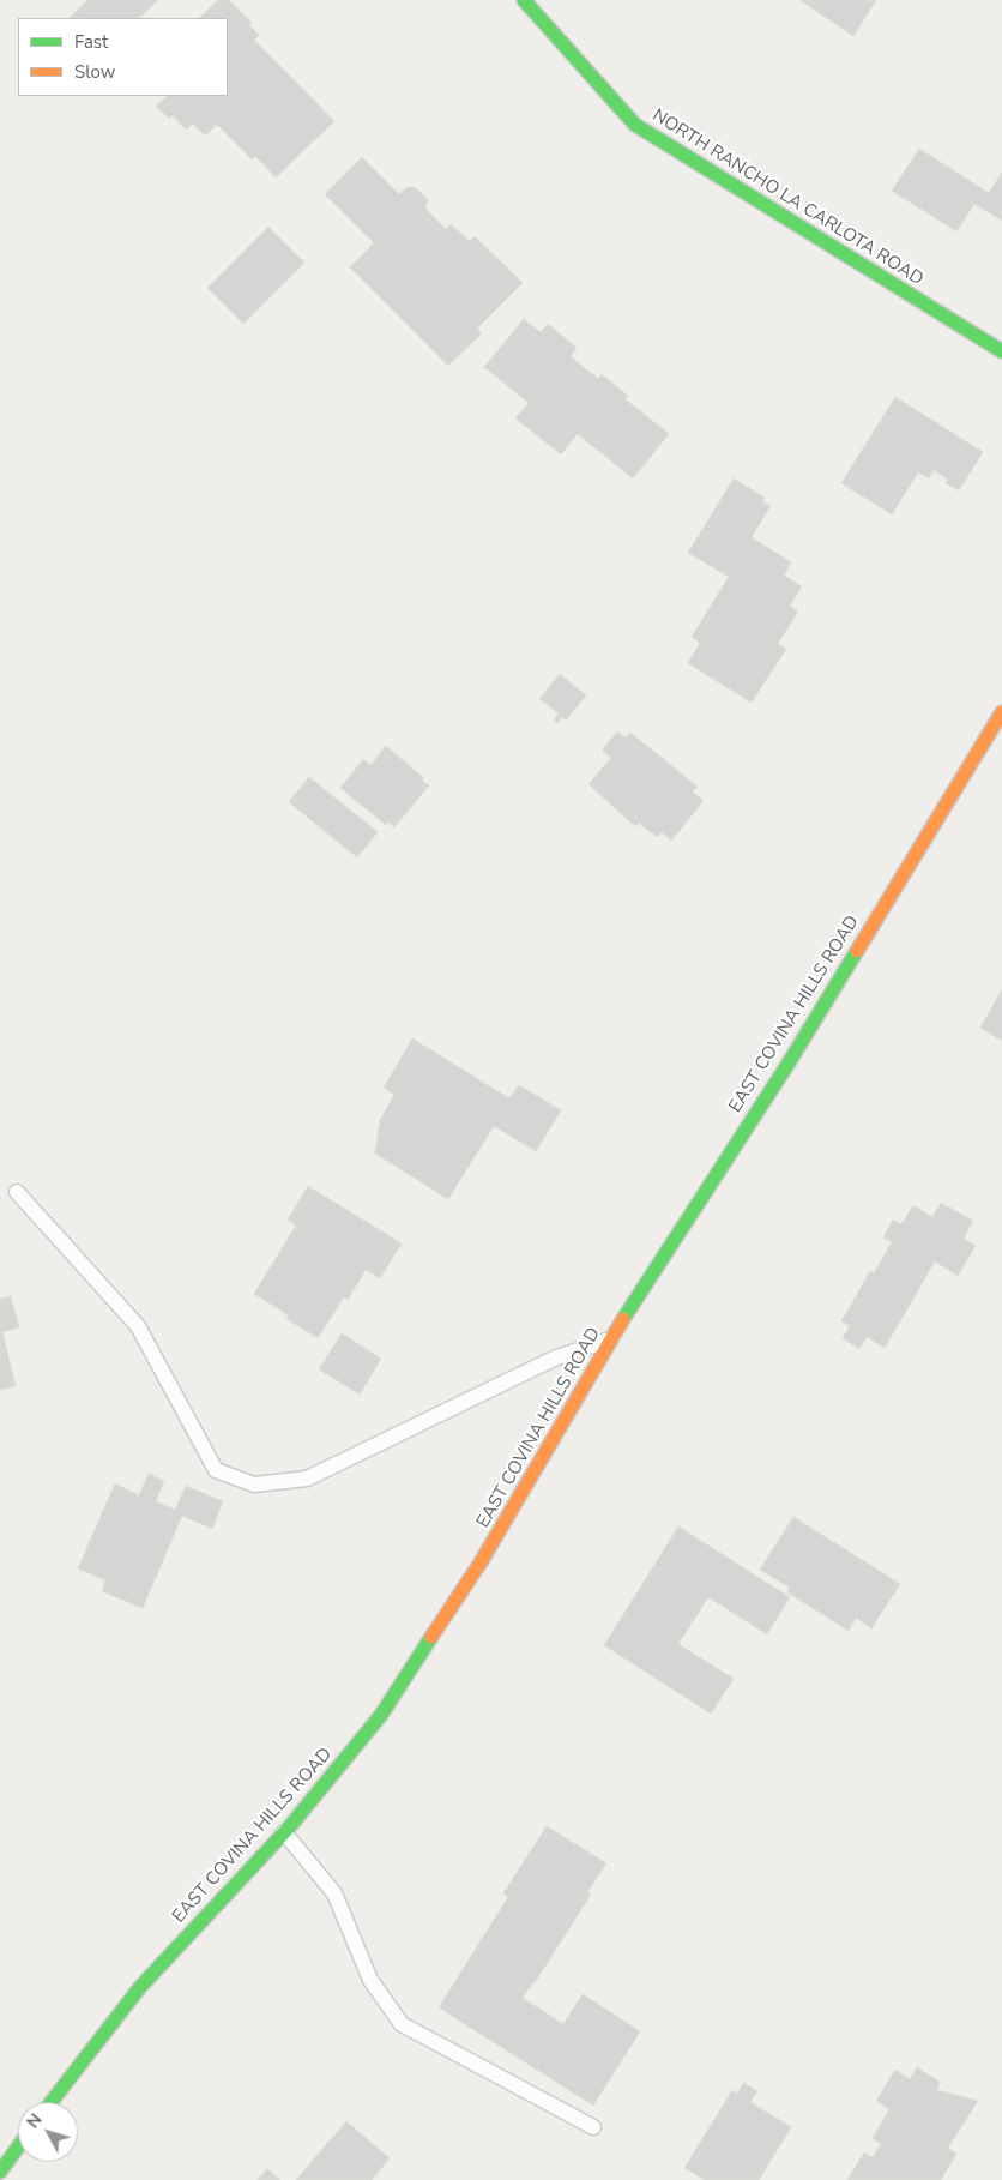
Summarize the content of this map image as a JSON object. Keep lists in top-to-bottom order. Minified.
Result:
{"streets":{"street":["NORTH RANCHO LA CARLOTA ROAD","EAST COVINA HILLS ROAD"]},"legend":["Fast","Slow"],"north":"top left"}
